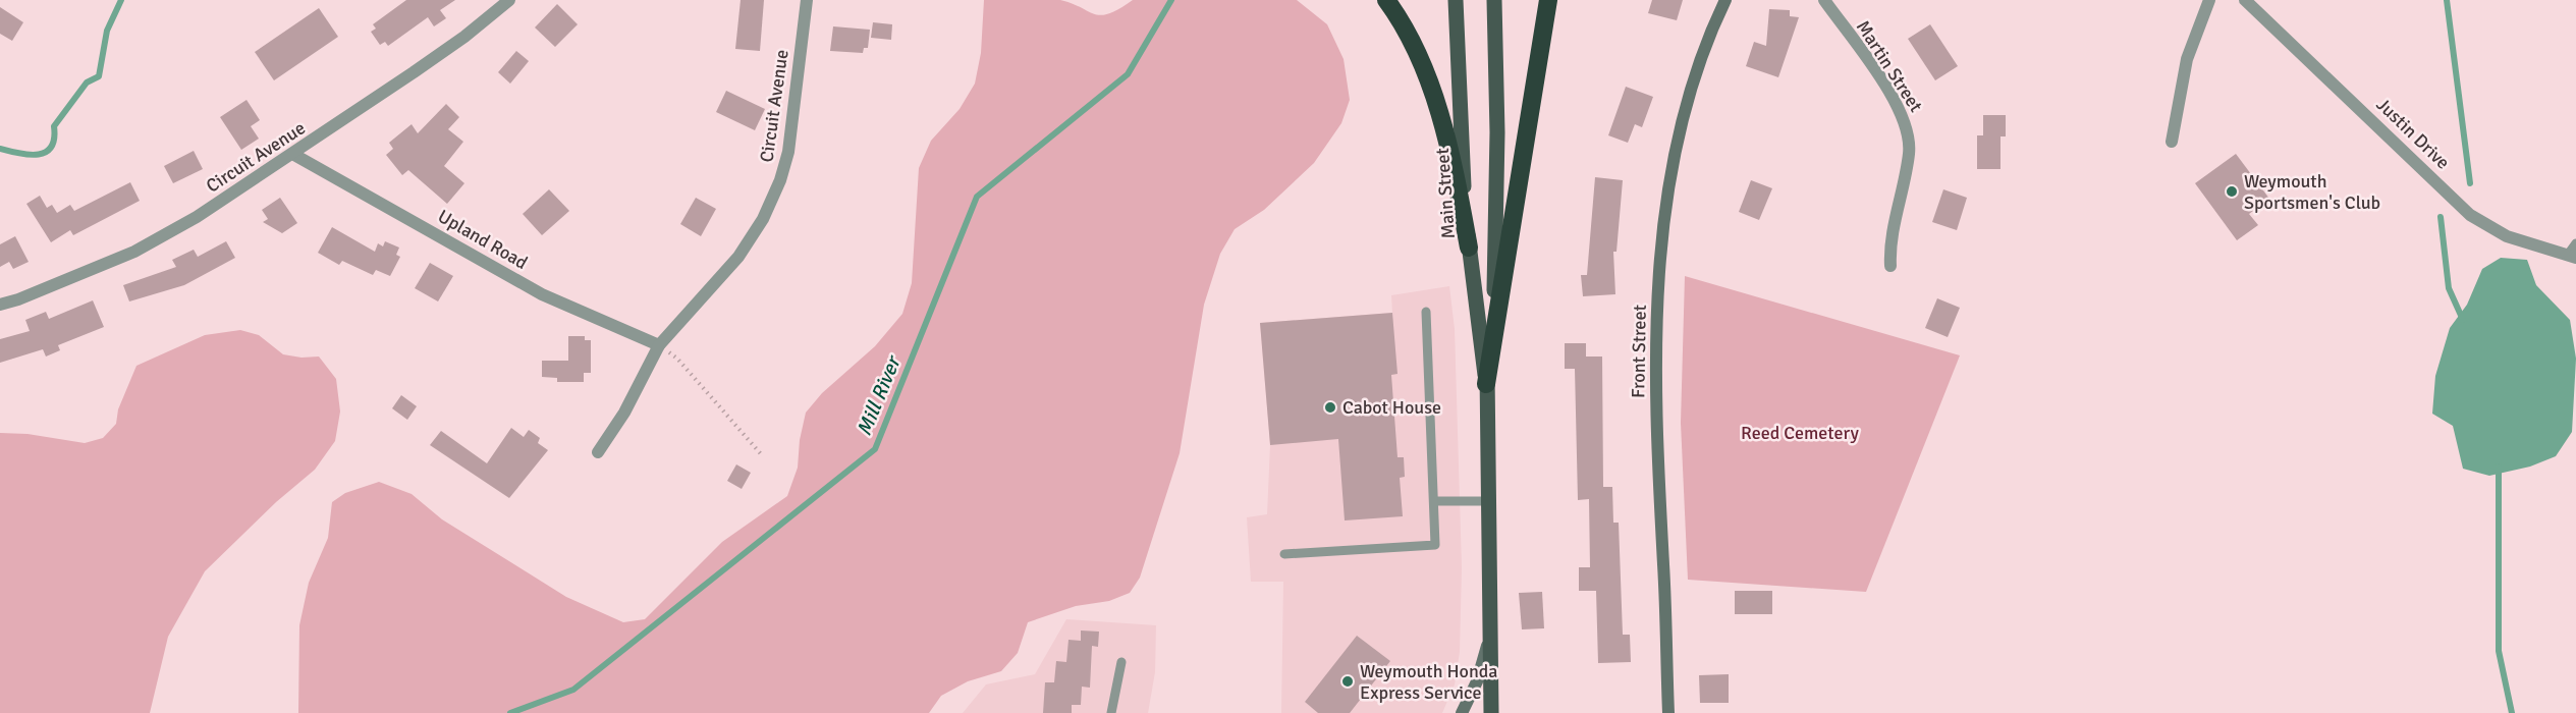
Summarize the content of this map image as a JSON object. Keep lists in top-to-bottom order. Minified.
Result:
{"streets":{"main road":["Main Street"],"street":["Martin Street","Circuit Avenue","Justin Drive","Upland Road","Front Street"]},"crossings":[["Circuit Avenue","Upland Road"]],"water":["Mill River"],"parks":["Reed Cemetery"],"places":["Weymouth Sportsmen's Club","Cabot House","Weymouth Honda Express Service"]}
